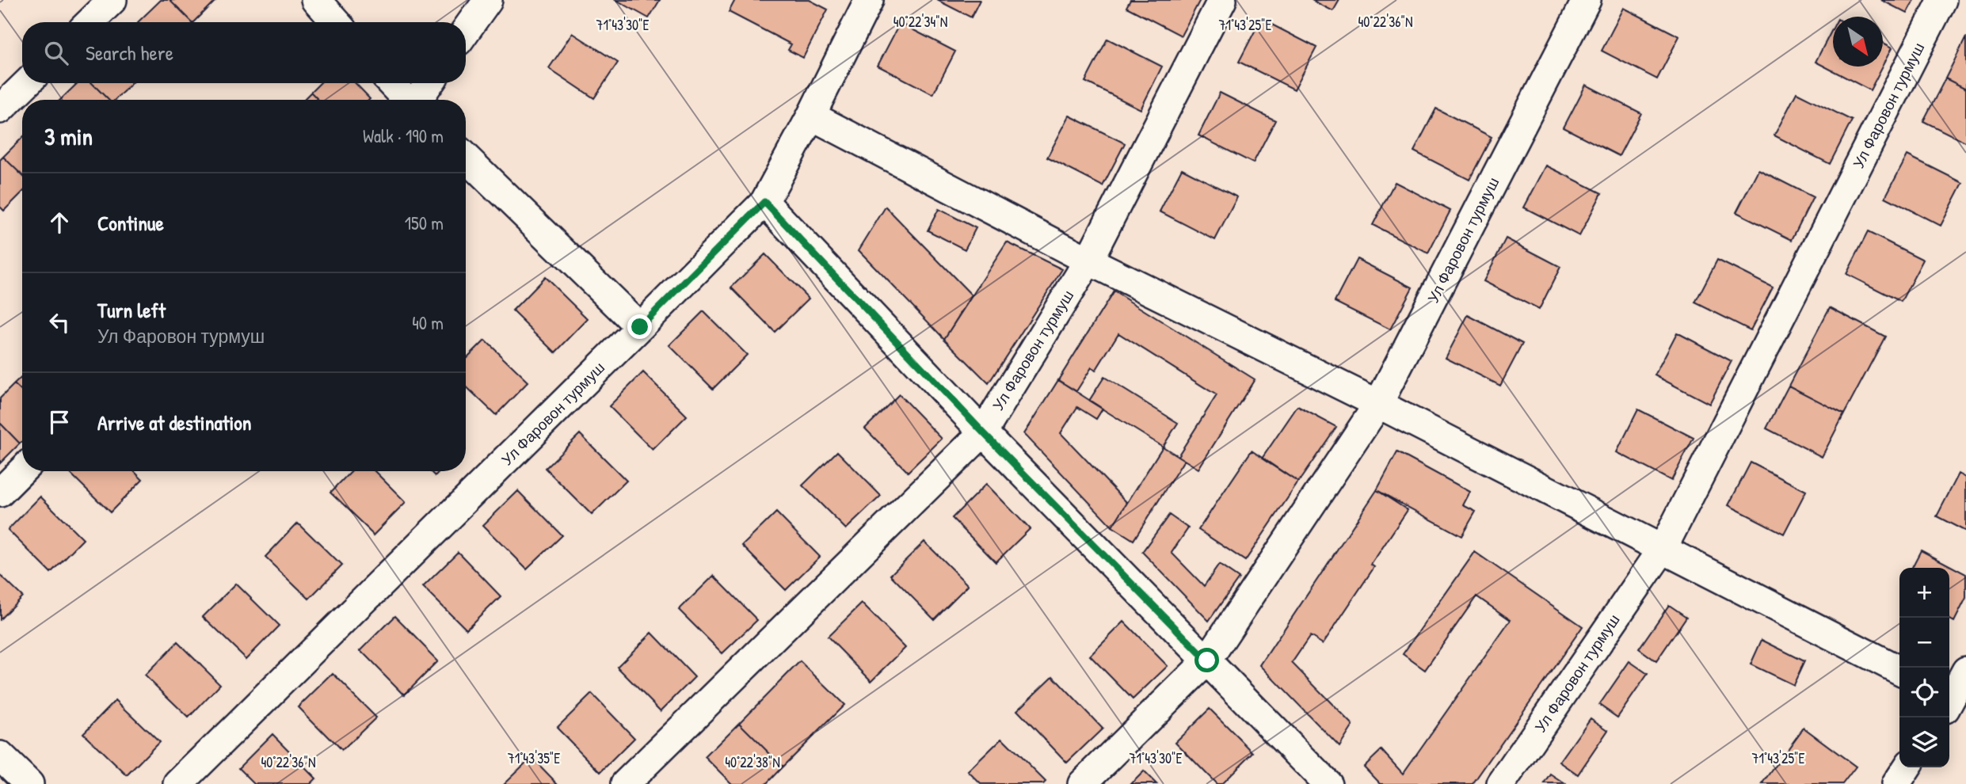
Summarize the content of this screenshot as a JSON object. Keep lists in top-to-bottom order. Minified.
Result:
{"streets":{"street":["Ул Фаровон турмуш"]},"north":"bottom right","page":{"search":"Search here","heading":["3 min","Walk · 190 m"],"list":[["Continue","150 m"],["Turn left","Ул Фаровон турмуш","40 m"],"Arrive at destination"],"map_buttons":["+","−"]},"coordinates":["40°22'34\"N","40°22'36\"N","71°43'30\"E","71°43'25\"E","71°43'35\"E","40°22'38\"N"]}
